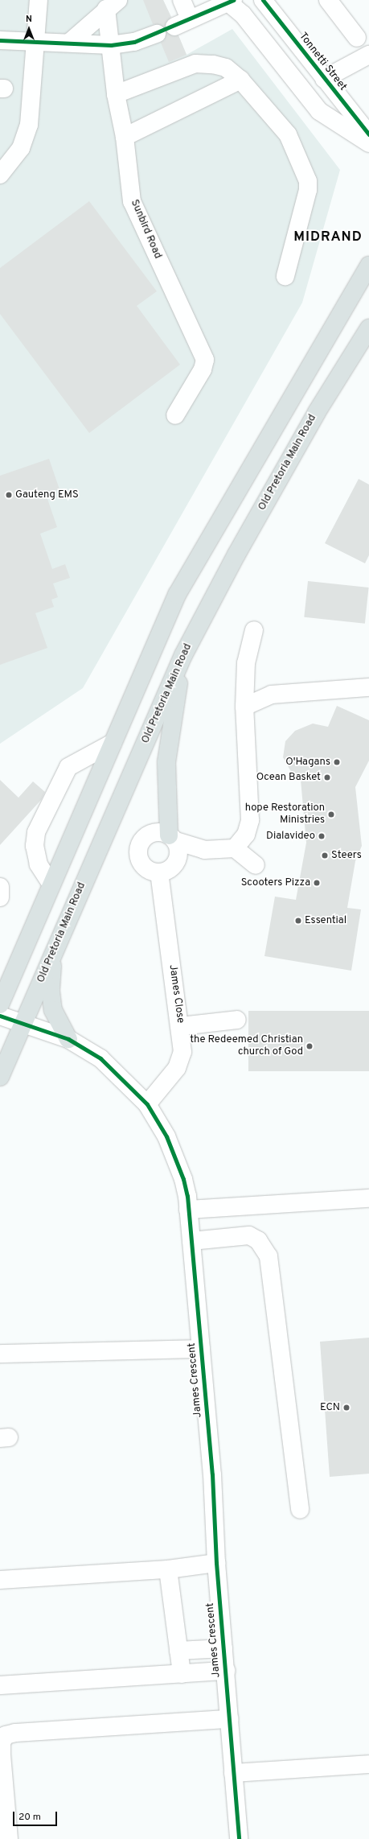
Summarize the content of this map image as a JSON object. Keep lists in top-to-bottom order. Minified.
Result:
{"streets":{"main road":["Old Pretoria Main Road"],"street":["Tonnetti Street","Sunbird Road","James Close","James Crescent"]},"crossings":[["Old Pretoria Main Road","James Crescent"],["James Close","James Crescent"]],"districts":["MIDRAND"],"places":["Gauteng EMS","O'Hagans","Ocean Basket","hope Restoration Ministries","Dialavideo","Steers","Scooters Pizza","Essential","the Redeemed Christian church of God","ECN"],"scale_bar":"20 m","north":"top"}
